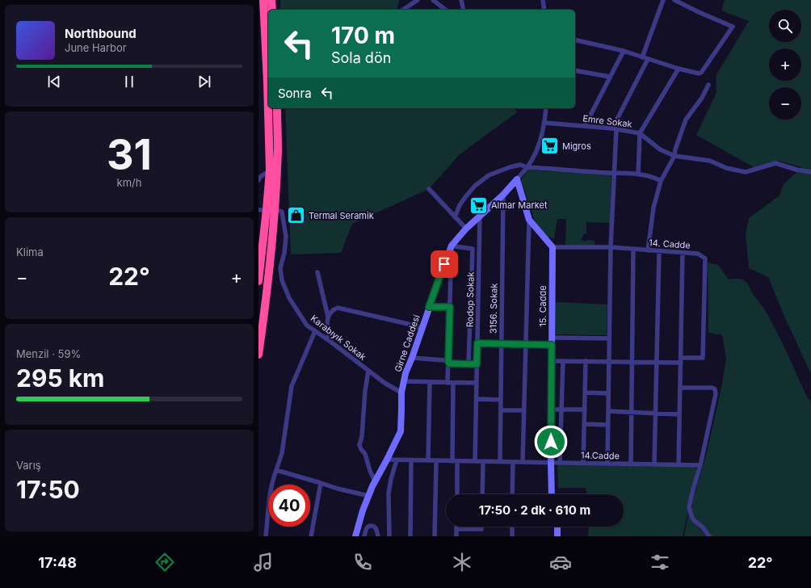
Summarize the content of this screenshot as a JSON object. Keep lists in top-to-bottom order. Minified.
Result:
{"streets":{"street":["Emre Sokak","14. Cadde","Rodop Sokak","15. Cadde","3156. Sokak","Karabıyık Sokak","Girne Caddesi","14.Cadde"]},"crossings":[["Emre Sokak","Girne Caddesi"],["14. Cadde","15. Cadde"],["Rodop Sokak","Girne Caddesi"],["Rodop Sokak","14.Cadde"],["15. Cadde","14.Cadde"],["3156. Sokak","Girne Caddesi"],["3156. Sokak","14.Cadde"],["Karabıyık Sokak","Girne Caddesi"],["Girne Caddesi","14.Cadde"]],"places":{"supermarket":["Migros","Almar Market"],"shop":["Termal Seramik"]},"page":{"map_buttons":["+","−"],"turn":["170 m","Sola dön"],"song":["Northbound","June Harbor"],"then":"Sonra","tile":[["31","km/h"],"Klima",["Menzil · 59%","295 km"],["Varış","17:50"]],"heat":["−","22°","+"],"limit":"40","trip":"17:50 · 2 dk · 610 m","tabs":["17:48","22°"]}}
